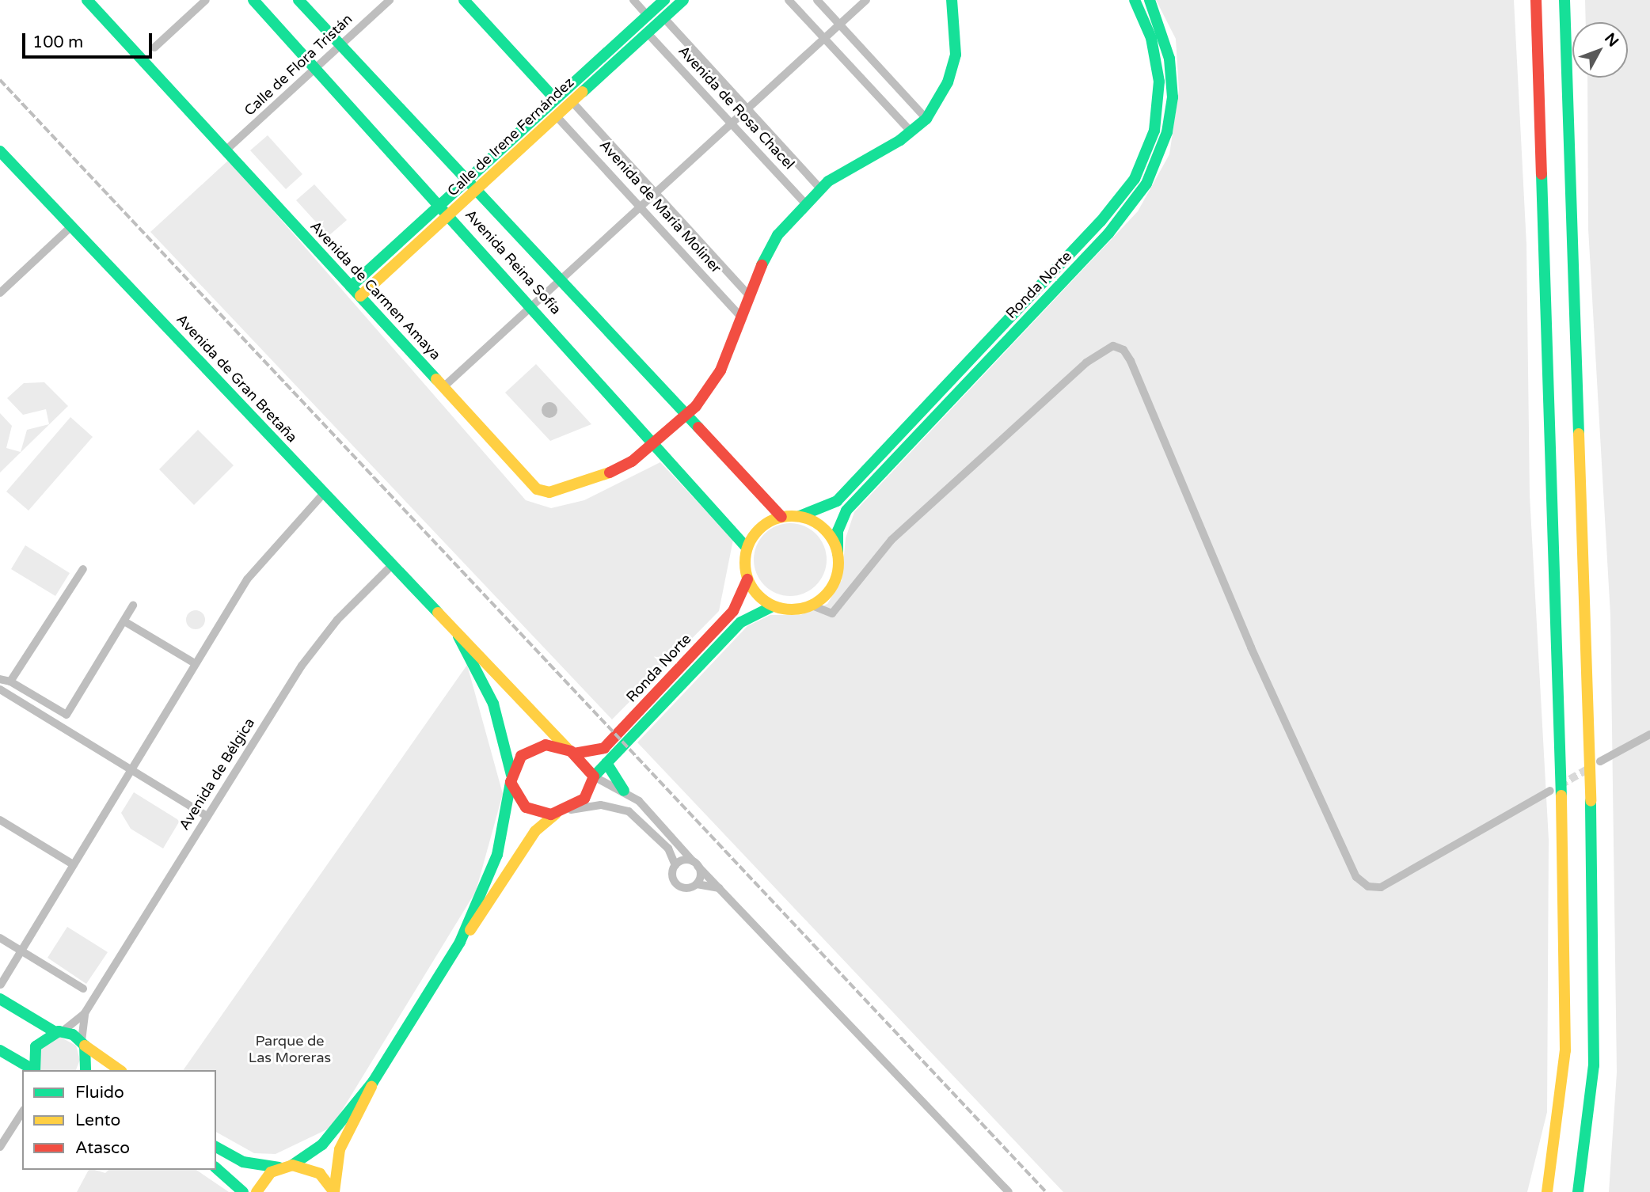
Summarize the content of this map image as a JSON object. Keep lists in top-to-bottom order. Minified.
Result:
{"streets":{"main road":["Calle de Irene Fernández","Avenida Reina Sofía","Ronda Norte","Avenida de Carmen Amaya","Avenida de Gran Bretaña"],"street":["Calle de Flora Tristán","Avenida de Rosa Chacel","Avenida de María Moliner","Avenida de Bélgica"]},"crossings":[["Calle de Flora Tristán","Avenida Reina Sofía"],["Calle de Flora Tristán","Avenida de Carmen Amaya"],["Avenida de Rosa Chacel","Calle de Irene Fernández"],["Avenida de Rosa Chacel","Avenida de Carmen Amaya"],["Calle de Irene Fernández","Avenida de María Moliner"],["Calle de Irene Fernández","Avenida Reina Sofía"],["Calle de Irene Fernández","Avenida de Carmen Amaya"],["Avenida de María Moliner","Avenida de Carmen Amaya"],["Avenida Reina Sofía","Ronda Norte"],["Avenida Reina Sofía","Avenida de Carmen Amaya"],["Ronda Norte","Avenida de Gran Bretaña"],["Avenida de Gran Bretaña","Avenida de Bélgica"]],"parks":["Parque de Las Moreras"],"legend":["Fluido","Lento","Atasco"],"scale_bar":"100 m","north":"top right"}
